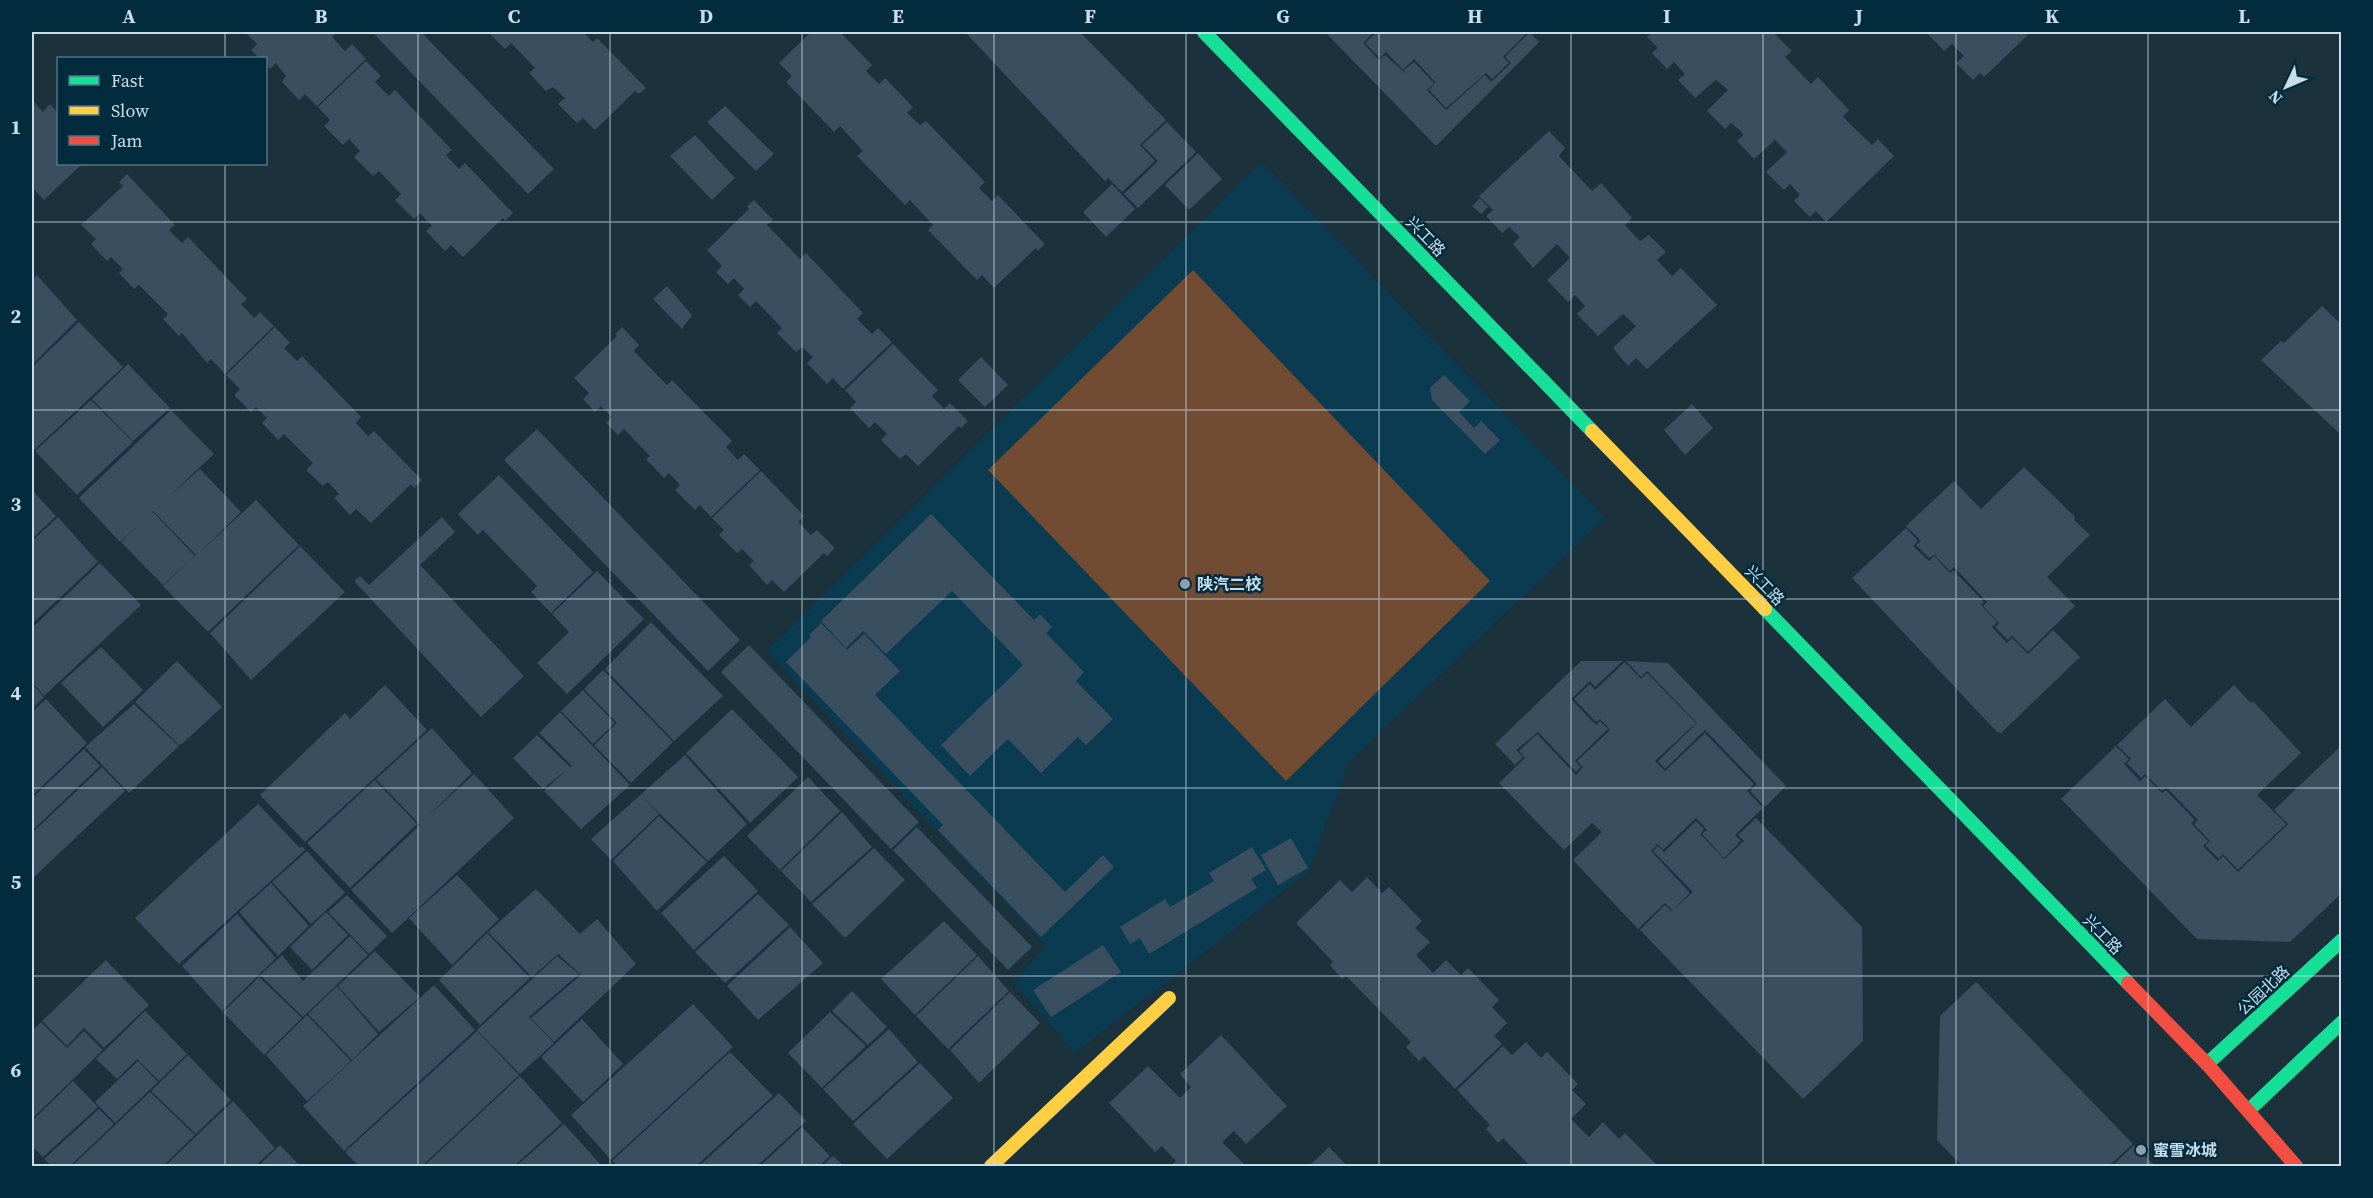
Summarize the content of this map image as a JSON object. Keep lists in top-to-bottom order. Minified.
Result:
{"streets":{"street":["兴工路","公园北路"]},"crossings":[["兴工路","公园北路"]],"places":["陕汽二校","蜜雪冰城"],"legend":["Fast","Slow","Jam"],"north":"bottom left","grid":{"columns":["A","B","C","D","E","F","G","H","I","J","K","L"],"rows":["1","2","3","4","5","6"]}}
